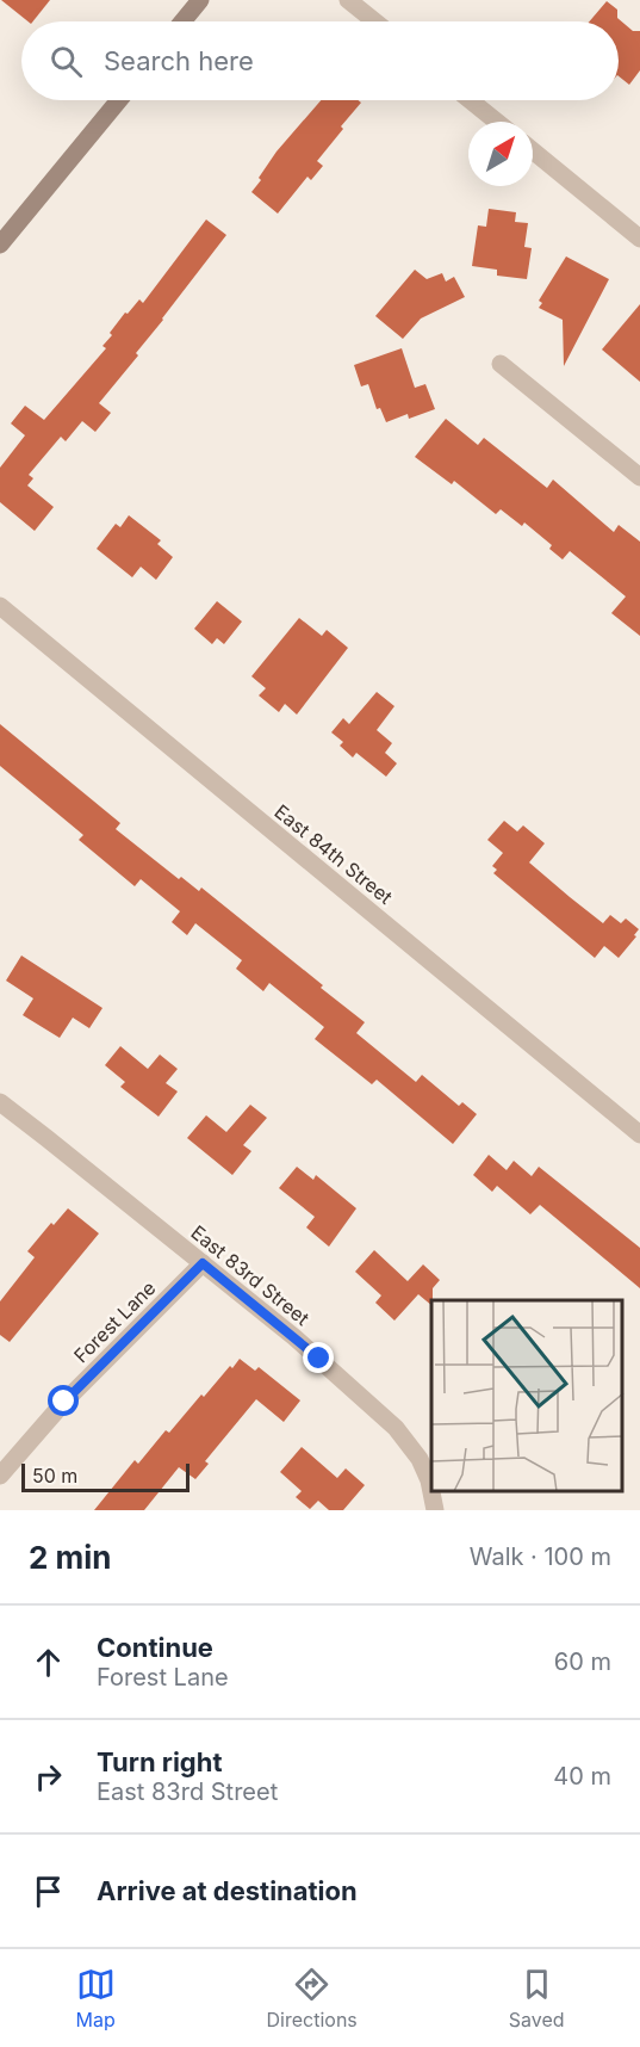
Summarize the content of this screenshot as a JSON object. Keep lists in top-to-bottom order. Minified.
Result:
{"streets":{"street":["East 84th Street","East 83rd Street","Forest Lane"]},"crossings":[["East 83rd Street","Forest Lane"]],"scale_bar":"50 m","north":"top right","page":{"search":"Search here","scale":"50 m","heading":["2 min","Walk · 100 m"],"list":[["Continue","Forest Lane","60 m"],["Turn right","East 83rd Street","40 m"],"Arrive at destination"],"nav":["Map","Directions","Saved"]}}
